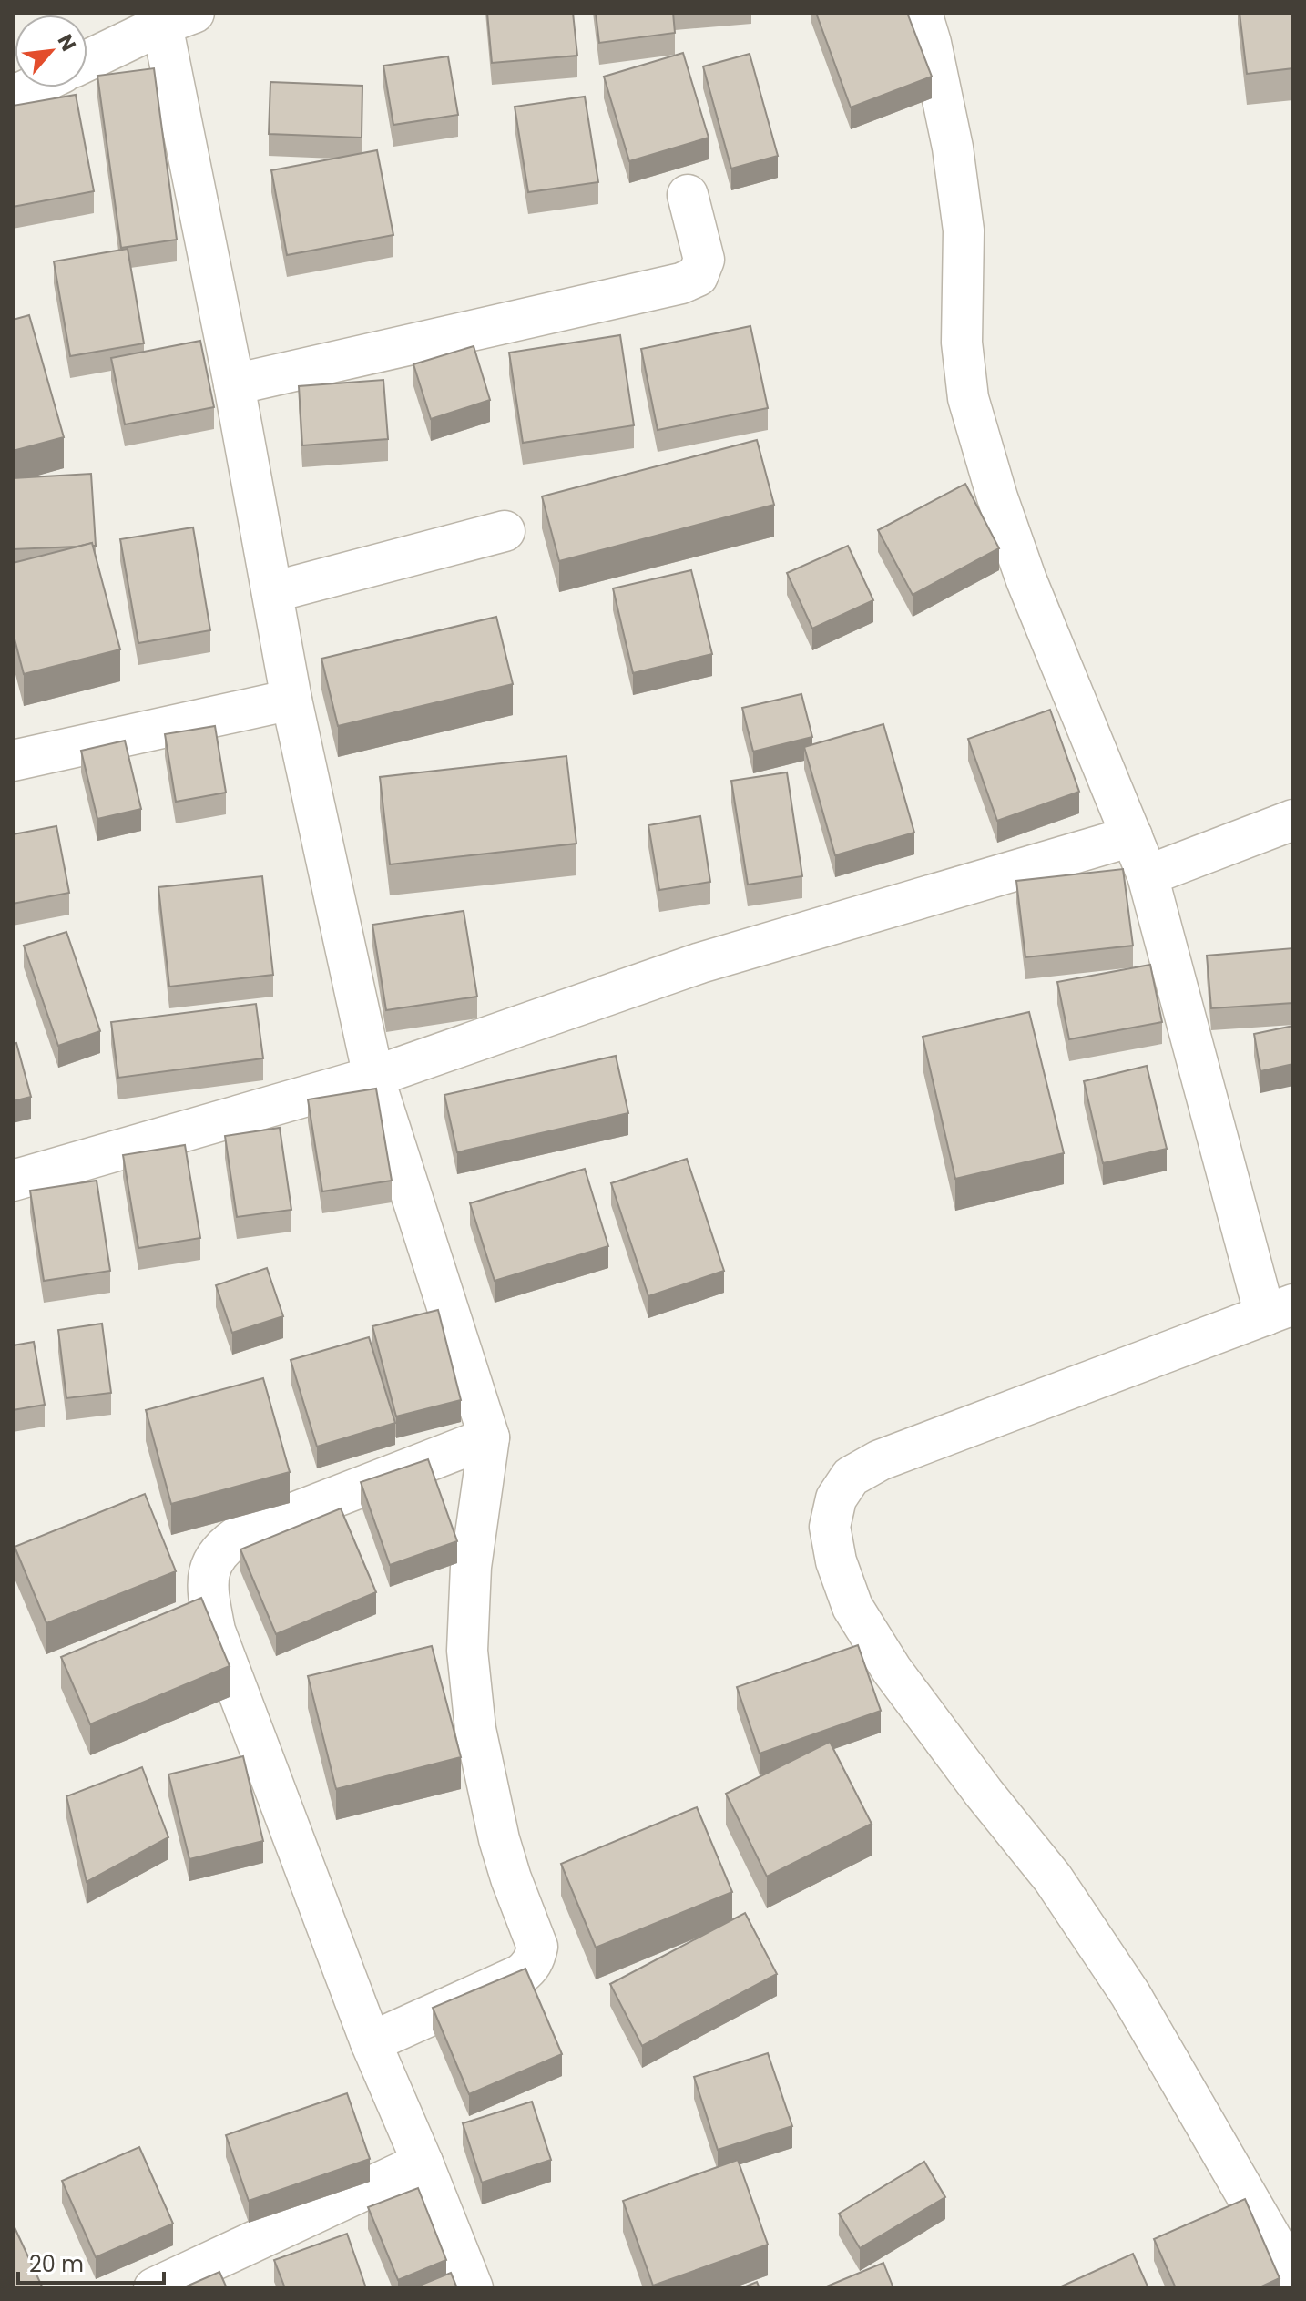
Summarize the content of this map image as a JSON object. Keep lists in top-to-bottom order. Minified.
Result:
{"scale_bar":"20 m","north":"top right"}
